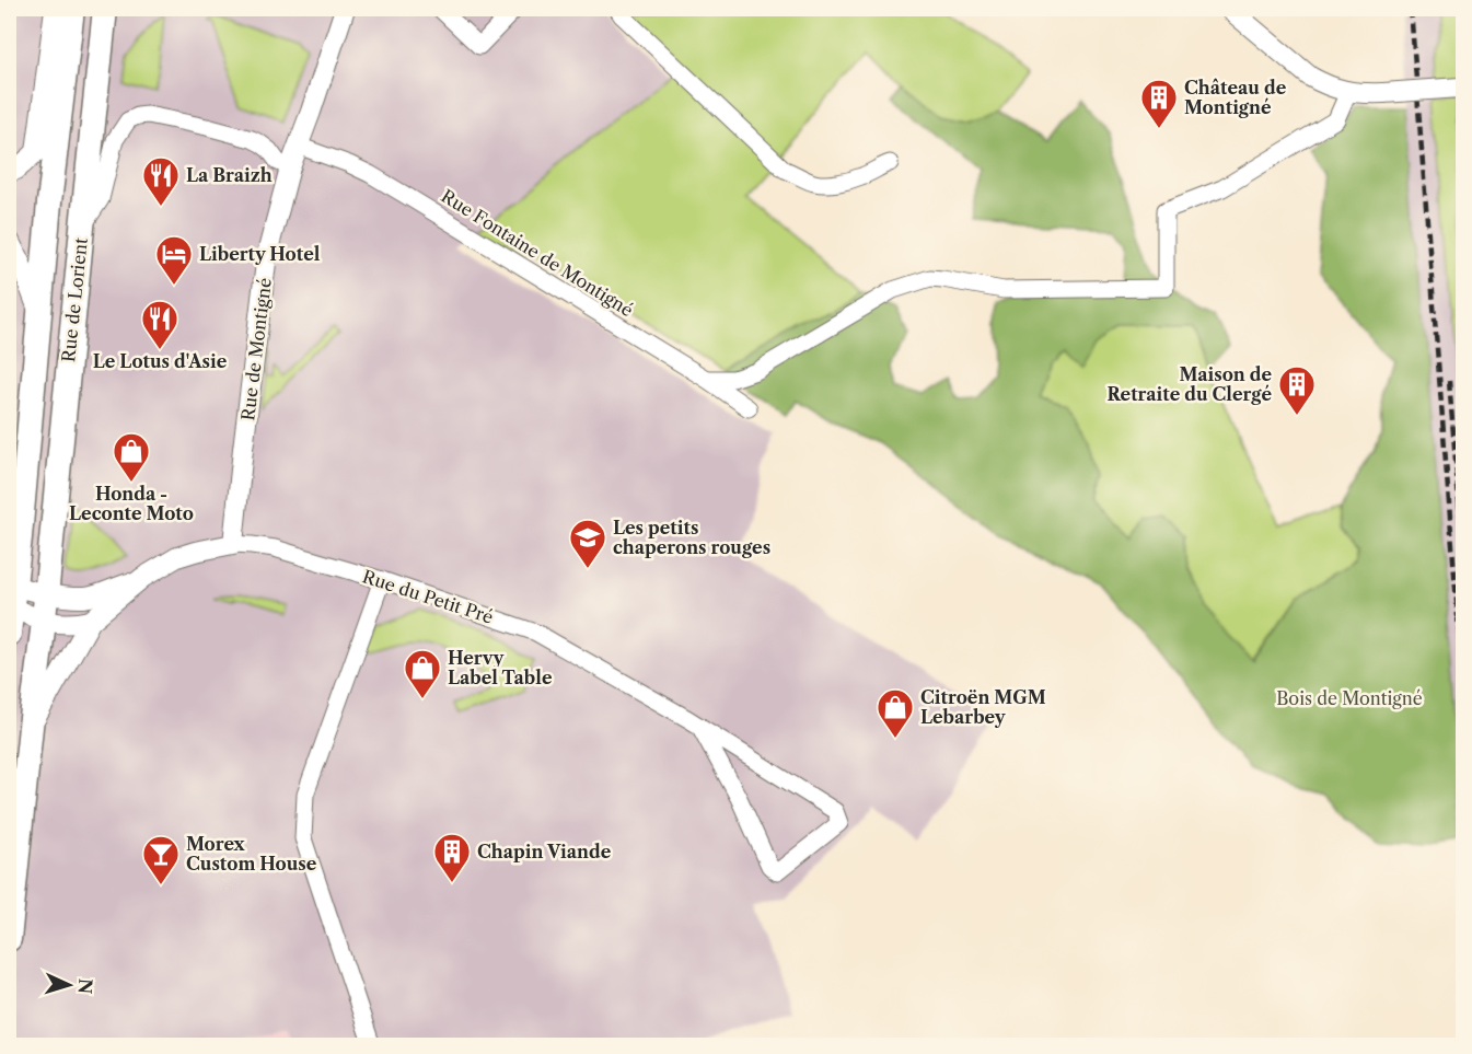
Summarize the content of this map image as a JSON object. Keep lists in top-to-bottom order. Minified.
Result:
{"streets":{"main road":["Rue de Lorient"],"street":["Rue Fontaine de Montigné","Rue de Montigné","Rue du Petit Pré"]},"crossings":[["Rue Fontaine de Montigné","Rue de Montigné"],["Rue de Lorient","Rue du Petit Pré"],["Rue de Montigné","Rue du Petit Pré"]],"parks":["Bois de Montigné"],"places":{"building":["Château de Montigné","Maison de Retraite du Clergé","Chapin Viande"],"restaurant":["La Braizh","Le Lotus d'Asie"],"hotel":["Liberty Hotel"],"shop":["Honda - Leconte Moto","Hervy Label Table","Citroën MGM Lebarbey"],"school or university":["Les petits chaperons rouges"],"bar":["Morex Custom House"]},"north":"right"}
